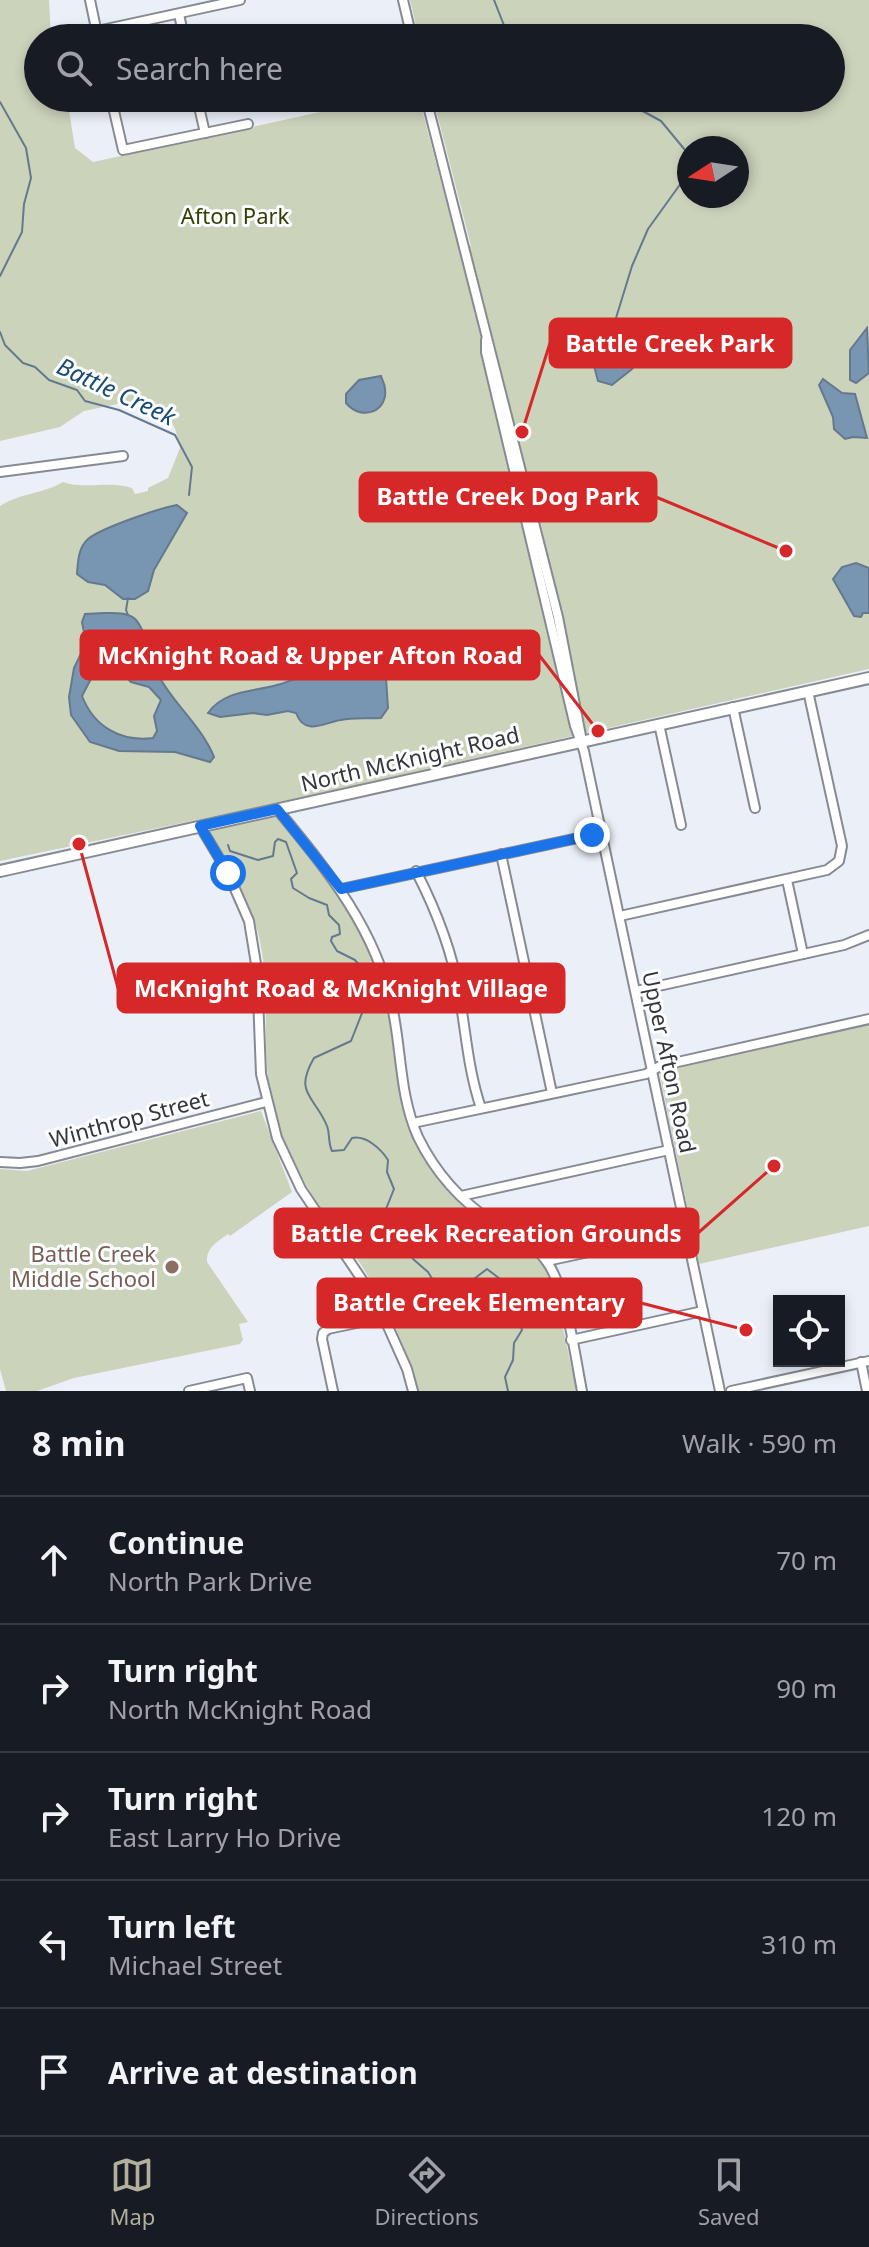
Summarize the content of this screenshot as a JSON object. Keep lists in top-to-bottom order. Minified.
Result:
{"streets":{"main road":["North McKnight Road"],"street":["Upper Afton Road","Winthrop Street"]},"crossings":[["North McKnight Road","Upper Afton Road"]],"water":["Battle Creek"],"parks":["Afton Park"],"places":["Battle Creek Park","Battle Creek Dog Park","McKnight Road & Upper Afton Road","McKnight Road & McKnight Village","Battle Creek Recreation Grounds","Battle Creek Middle School","Battle Creek Elementary"],"north":"left","page":{"search":"Search here","heading":["8 min","Walk · 590 m"],"list":[["Continue","North Park Drive","70 m"],["Turn right","North McKnight Road","90 m"],["Turn right","East Larry Ho Drive","120 m"],["Turn left","Michael Street","310 m"],"Arrive at destination"],"nav":["Map","Directions","Saved"]}}
